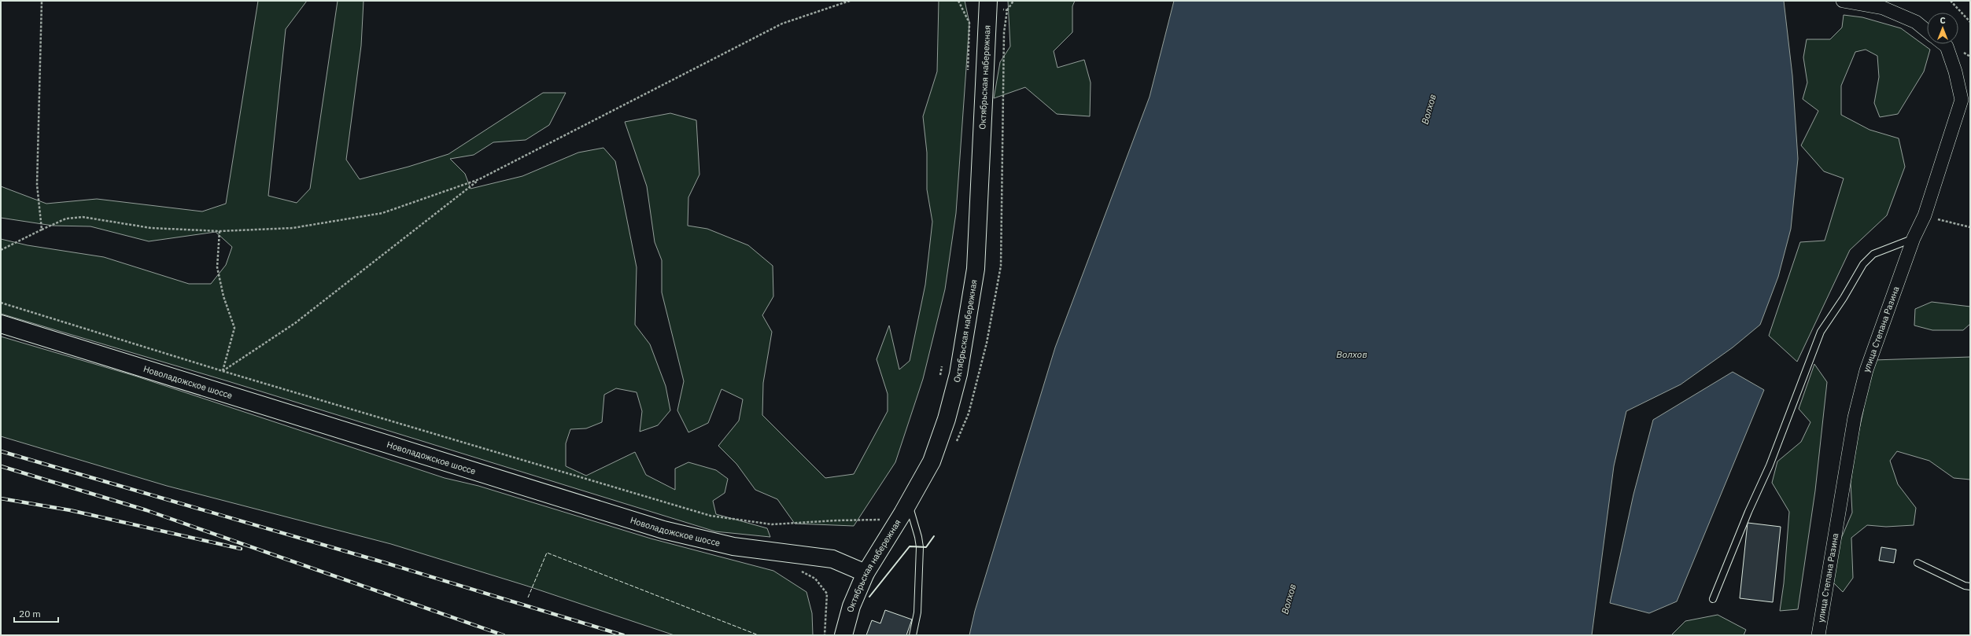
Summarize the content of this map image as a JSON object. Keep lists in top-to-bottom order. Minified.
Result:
{"streets":{"main road":["Октябрьская набережная","Новоладожское шоссе"],"street":["улица Степана Разина"]},"crossings":[["Октябрьская набережная","Новоладожское шоссе"]],"water":["Волхов"],"scale_bar":"20 m","north":"top"}
